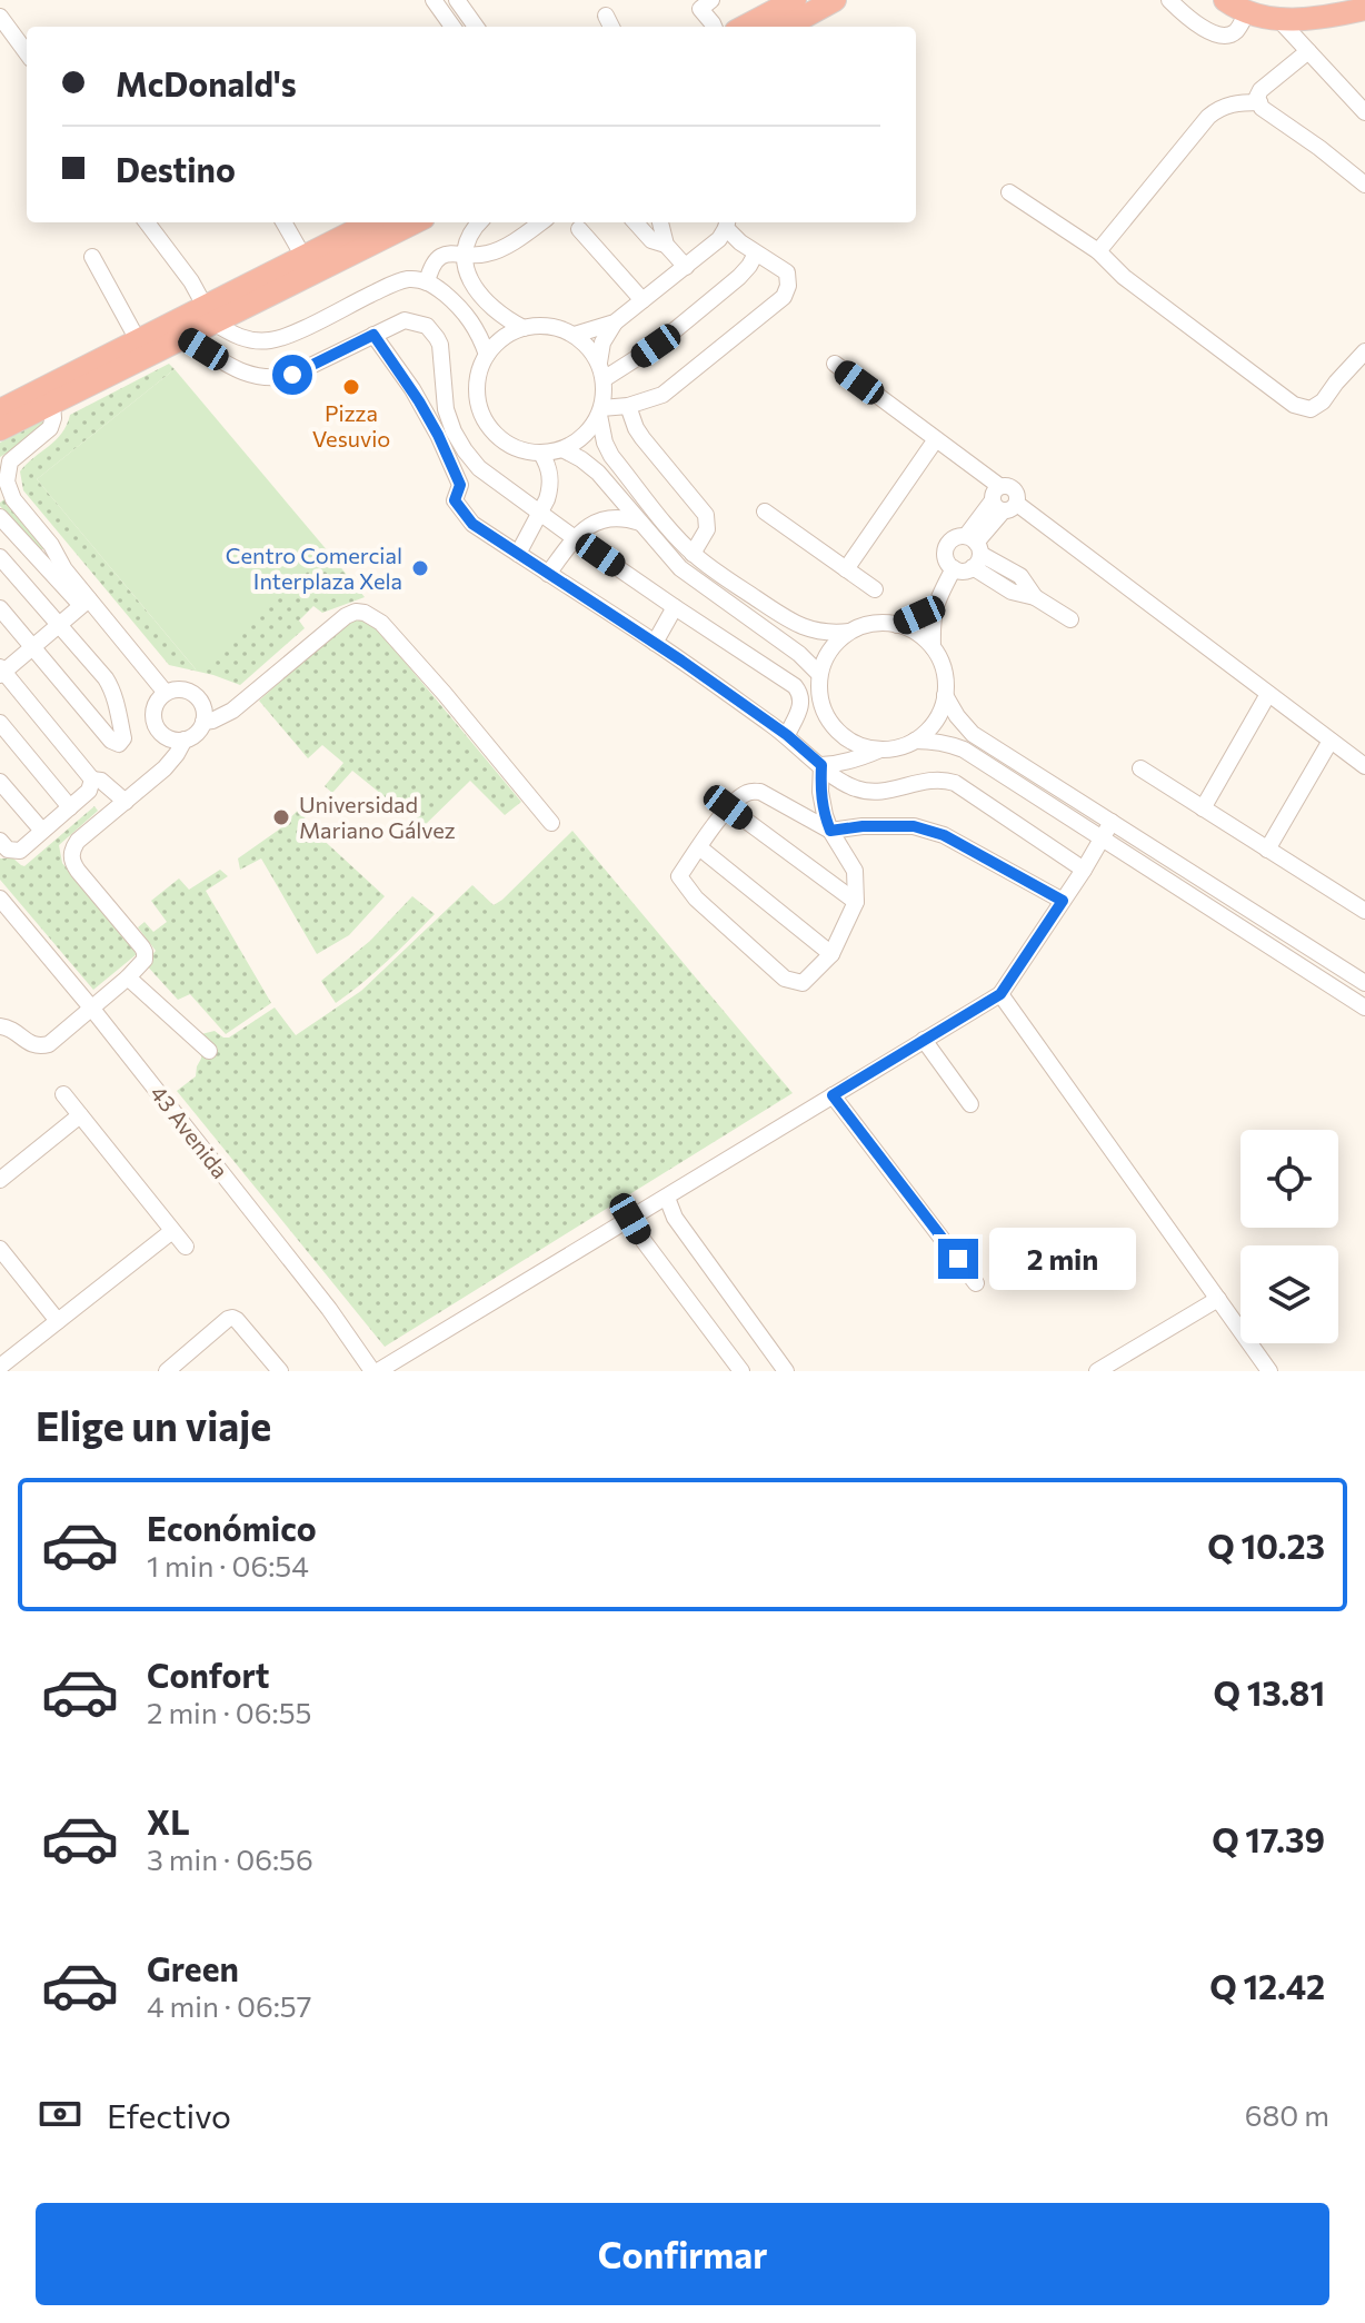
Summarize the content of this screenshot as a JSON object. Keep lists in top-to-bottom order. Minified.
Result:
{"streets":{"street":["43 Avenida"]},"places":["Pizza Vesuvio","Centro Comercial Interplaza Xela","Universidad Mariano Gálvez"],"page":{"banner":["McDonald's","Destino"],"bubble":"2 min","heading":"Elige un viaje","list":[{"name":"Económico","note":"1 min · 06:54","value":"Q 10.23"},{"name":"Confort","note":"2 min · 06:55","value":"Q 13.81"},{"name":"XL","note":"3 min · 06:56","value":"Q 17.39"},{"name":"Green","note":"4 min · 06:57","value":"Q 12.42"}],"pay":["Efectivo","680 m"],"buttons":"Confirmar"}}
